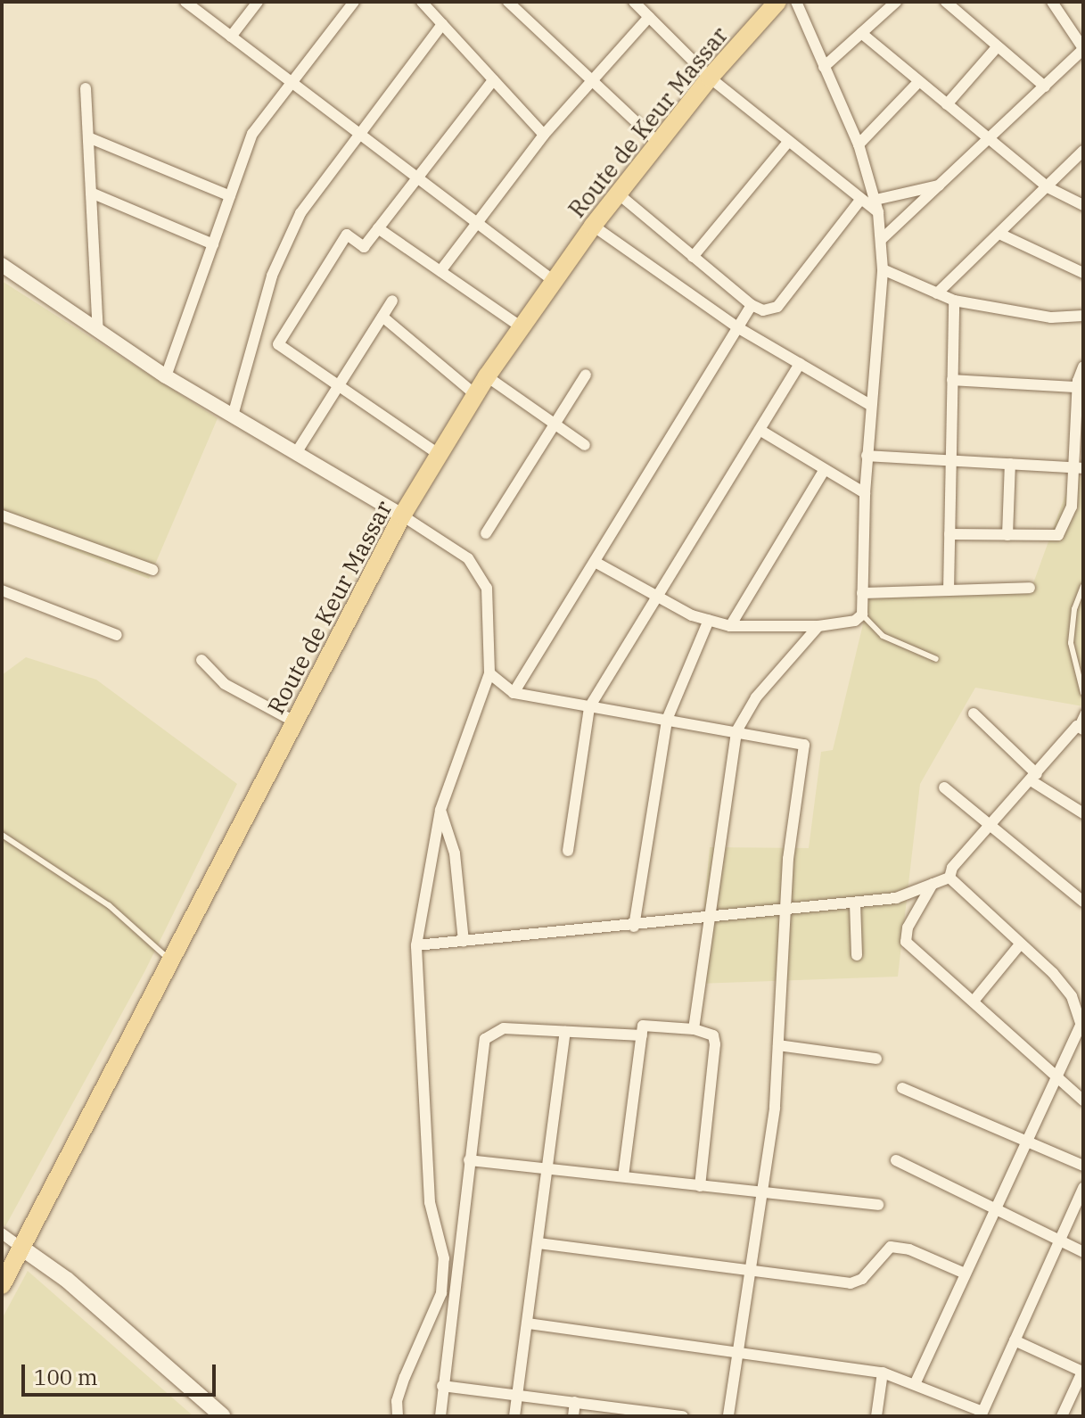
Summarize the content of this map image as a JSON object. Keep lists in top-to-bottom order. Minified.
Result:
{"streets":{"main road":["Route de Keur Massar"]},"scale_bar":"100 m"}
